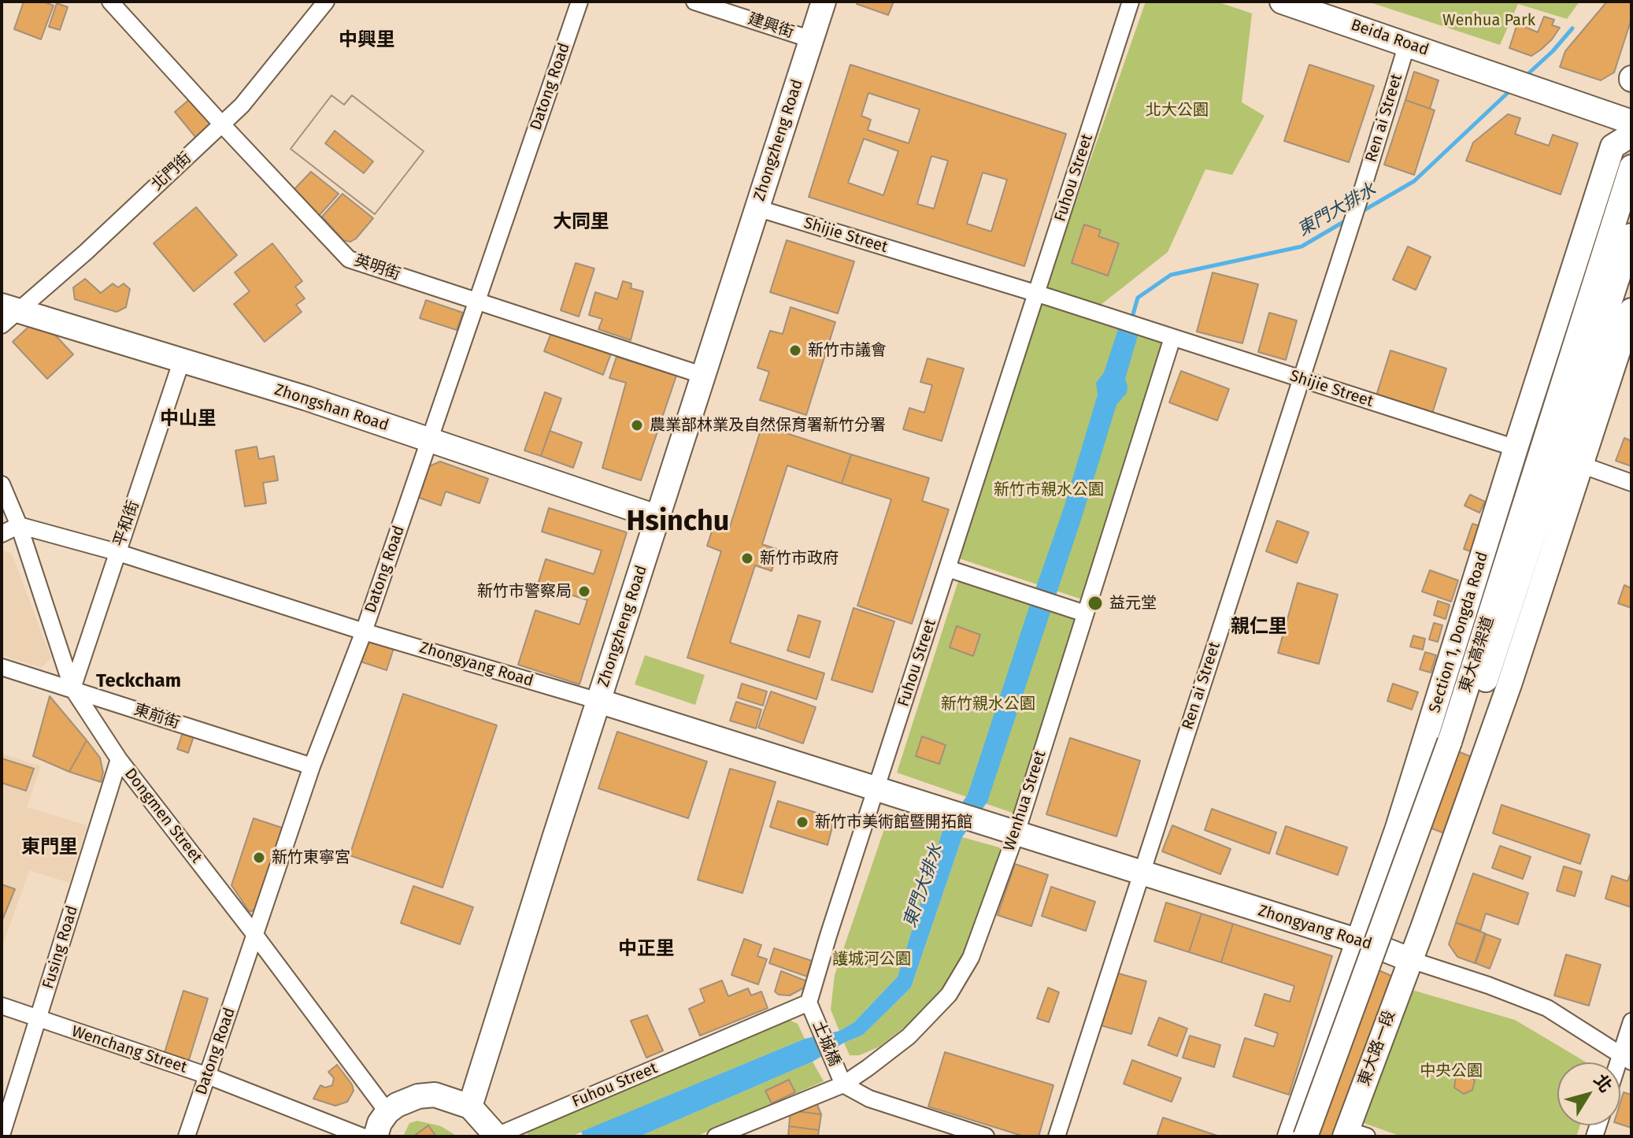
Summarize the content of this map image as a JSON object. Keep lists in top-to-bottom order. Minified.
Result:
{"streets":{"street":["建興街","Beida Road","Datong Road","Ren ai Street","Zhongzheng Road","北門街","Fuhou Street","Shijie Street","英明街","Zhongshan Road","平和街","Section 1, Dongda Road","東大高架道","Zhongyang Road","東前街","Wenhua Street","Dongmen Street","Fusing Road","土城橋","東大路一段","Wenchang Street"]},"crossings":[["建興街","Zhongzheng Road"],["Beida Road","Ren ai Street"],["Datong Road","英明街"],["Datong Road","Zhongshan Road"],["Datong Road","Zhongyang Road"],["Datong Road","東前街"],["Datong Road","Dongmen Street"],["Datong Road","Wenchang Street"],["Ren ai Street","Shijie Street"],["Ren ai Street","Zhongyang Road"],["Zhongzheng Road","Shijie Street"],["Zhongzheng Road","英明街"],["Zhongzheng Road","Zhongshan Road"],["Zhongzheng Road","Zhongyang Road"],["北門街","英明街"],["北門街","Zhongshan Road"],["Fuhou Street","Shijie Street"],["Fuhou Street","Zhongyang Road"],["Fuhou Street","土城橋"],["Shijie Street","Section 1, Dongda Road"],["Shijie Street","Wenhua Street"],["Zhongshan Road","平和街"],["平和街","Zhongyang Road"],["平和街","東前街"],["平和街","Dongmen Street"],["Section 1, Dongda Road","Zhongyang Road"],["Zhongyang Road","Wenhua Street"],["Zhongyang Road","Dongmen Street"],["Zhongyang Road","東大路一段"],["東前街","Dongmen Street"],["Wenhua Street","土城橋"],["Dongmen Street","Fusing Road"],["Fusing Road","Wenchang Street"]],"districts":["中興里","大同里","中山里","Hsinchu","親仁里","Teckcham","東門里","中正里"],"water":["東門大排水"],"parks":["Wenhua Park","北大公園","新竹市親水公園","新竹親水公園","護城河公園","中央公園"],"places":["新竹市議會","農業部林業及自然保育署新竹分署","新竹市政府","新竹市警察局","益元堂","新竹市美術館暨開拓館","新竹東寧宮"],"north":"top right"}
